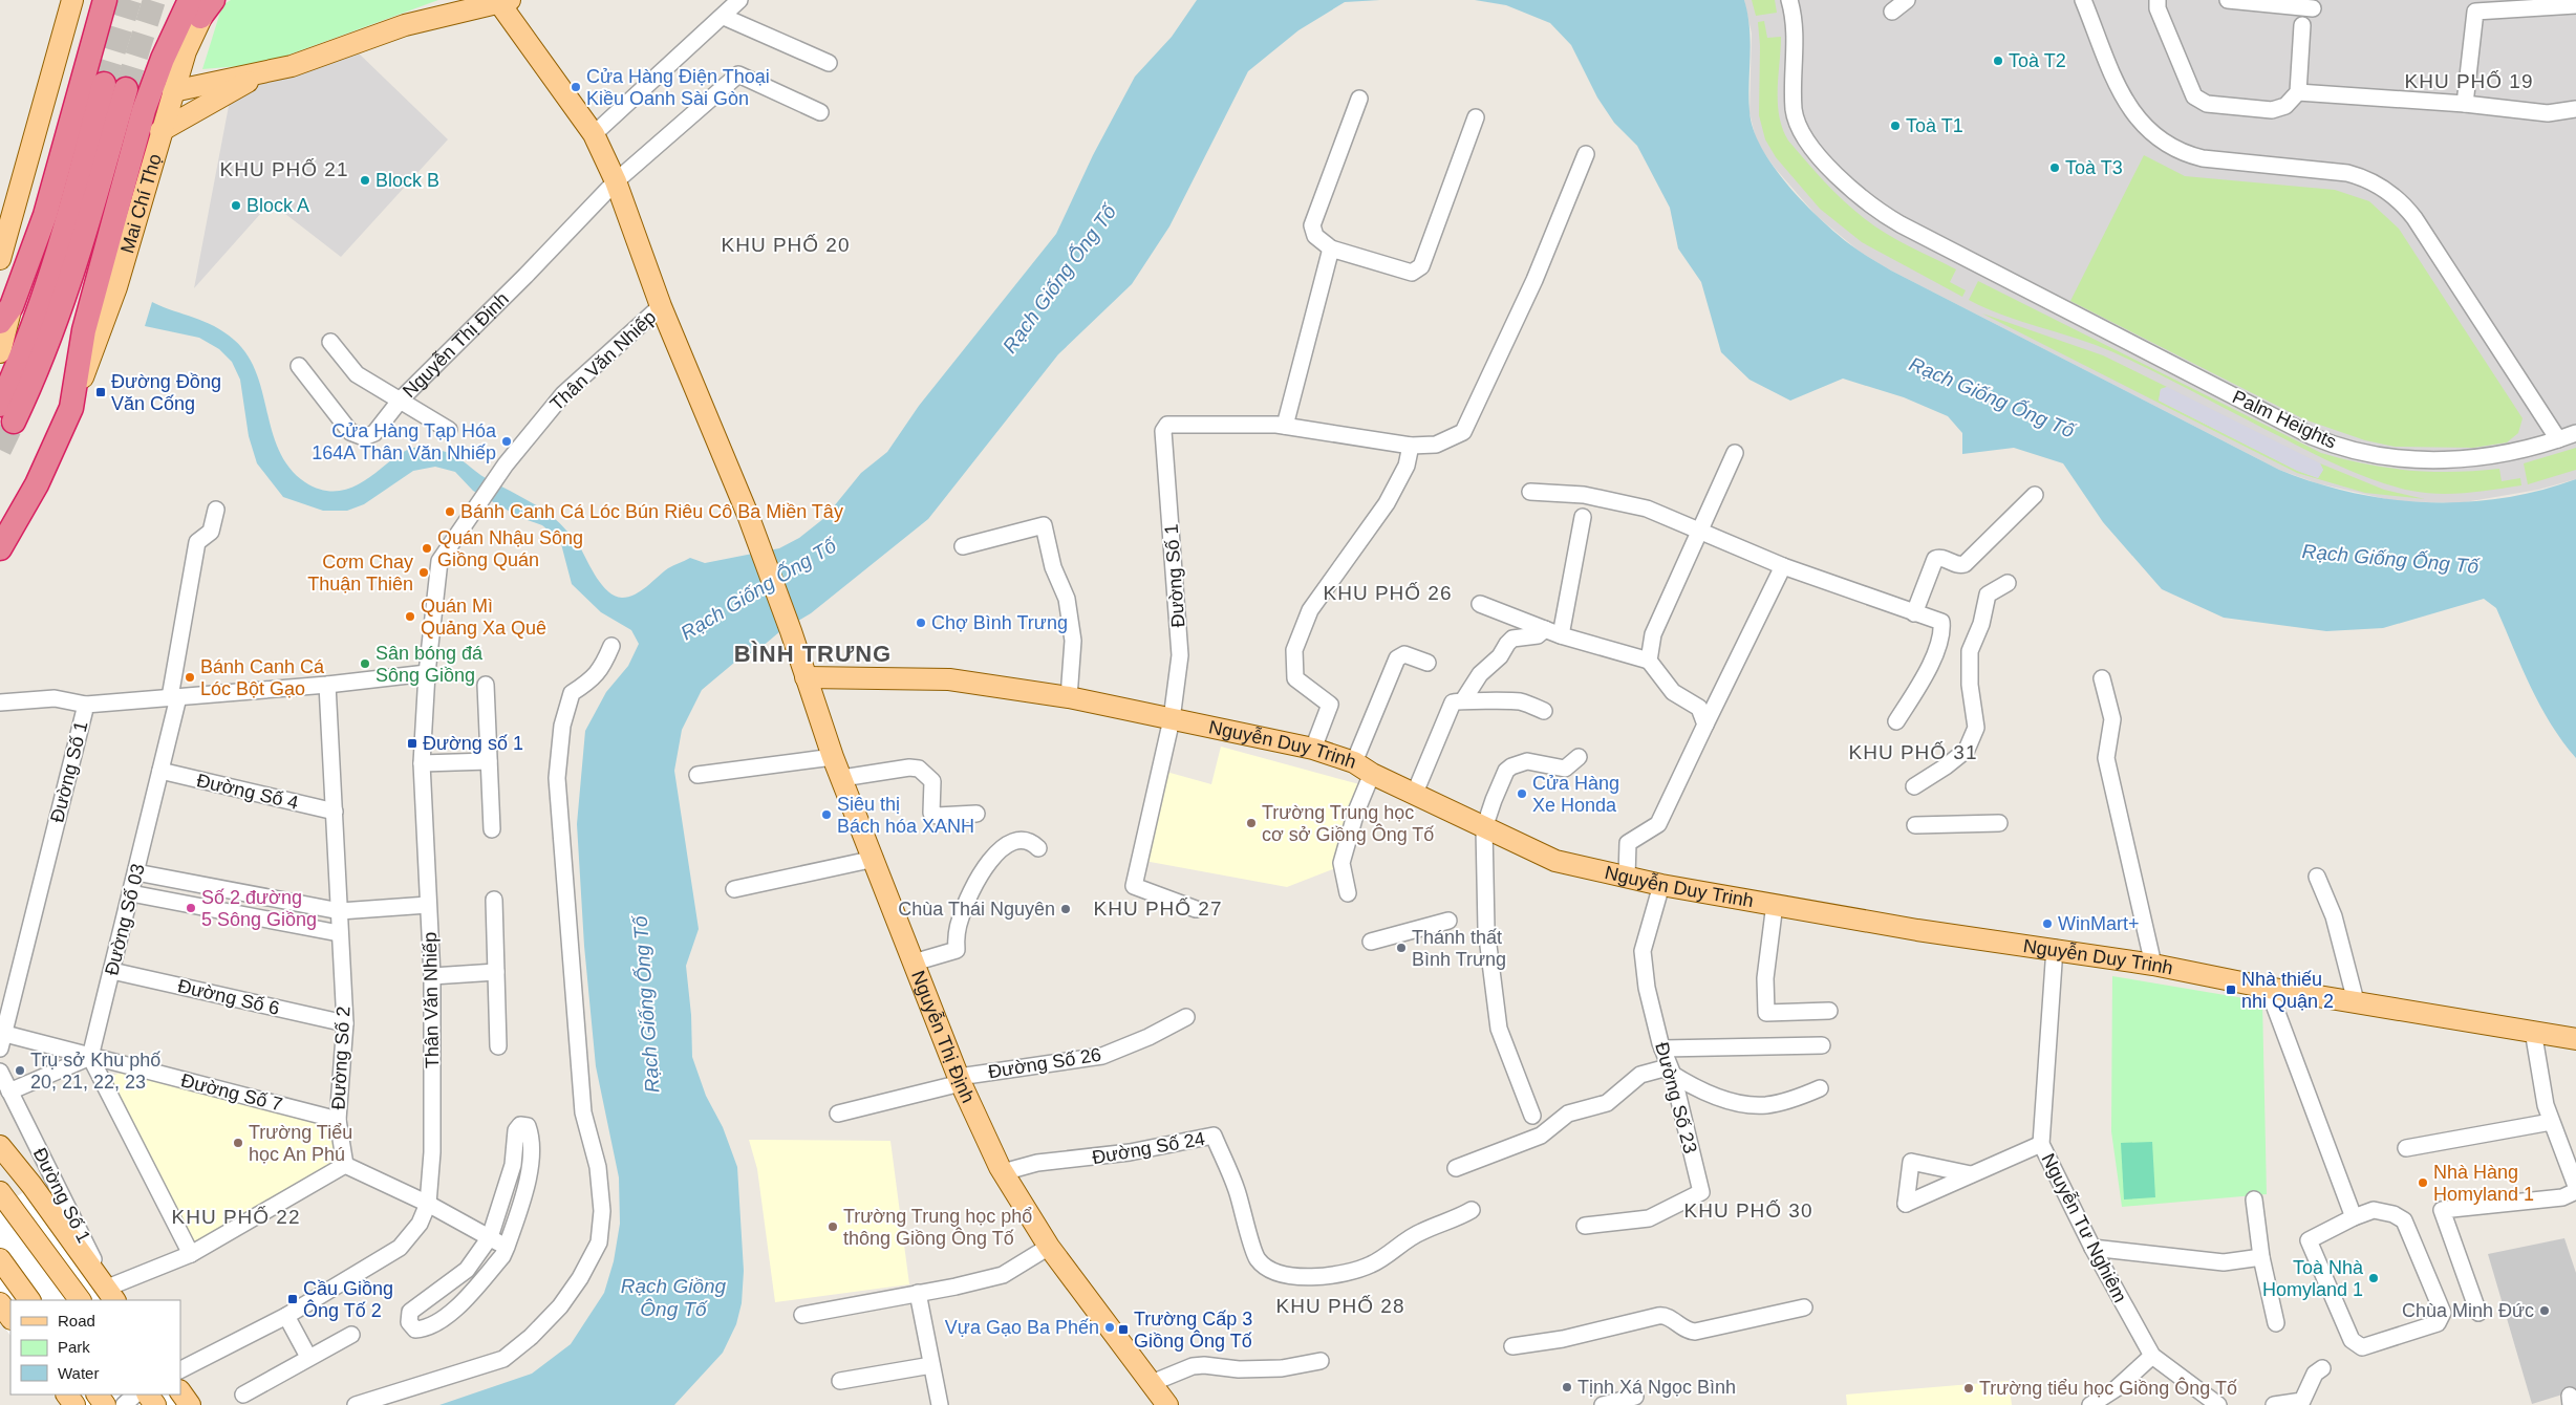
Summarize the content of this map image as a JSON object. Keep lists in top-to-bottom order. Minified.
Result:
{"streets":{"highway":["Mai Chí Thọ"],"main road":["Nguyễn Thị Định","Nguyễn Duy Trinh"],"street":["Thân Văn Nhiếp","Palm Heights","Đường Số 1","Đường Số 4","Đường Số 03","Đường Số 6","Đường Số 2","Đường Số 26","Đường Số 7","Đường Số 23","Đường Số 24","Nguyễn Tư Nghiêm"]},"crossings":[["Nguyễn Thị Định","Thân Văn Nhiếp"],["Nguyễn Thị Định","Nguyễn Duy Trinh"],["Nguyễn Thị Định","Đường Số 26"],["Nguyễn Thị Định","Đường Số 24"],["Thân Văn Nhiếp","Đường Số 1"],["Đường Số 1","Nguyễn Duy Trinh"],["Đường Số 1","Đường Số 03"],["Đường Số 1","Đường Số 2"],["Đường Số 1","Đường Số 7"],["Nguyễn Duy Trinh","Đường Số 23"],["Nguyễn Duy Trinh","Nguyễn Tư Nghiêm"],["Đường Số 4","Đường Số 03"],["Đường Số 4","Đường Số 2"],["Đường Số 03","Đường Số 6"],["Đường Số 03","Đường Số 7"],["Đường Số 6","Đường Số 2"],["Đường Số 2","Đường Số 7"]],"districts":["KHU PHỐ 19","KHU PHỐ 21","KHU PHỐ 20","KHU PHỐ 26","BÌNH TRƯNG","KHU PHỐ 31","KHU PHỐ 27","KHU PHỐ 30","KHU PHỐ 22","KHU PHỐ 28"],"water":["Rạch Giống Ống Tố","Rạch Giồng Ông Tố"],"places":{"other":["Toà T2","Cửa Hàng Điện Thoại Kiều Oanh Sài Gòn","Toà T1","Toà T3","Block B","Block A","Cửa Hàng Tạp Hóa 164A Thân Văn Nhiếp","Bánh Canh Cá Lóc Bún Riêu Cô Ba Miền Tây","Quán Nhậu Sông Giồng Quán","Cơm Chay Thuận Thiên","Quán Mì Quảng Xa Quê","Chợ Bình Trưng","Sân bóng đá Sông Giồng","Bánh Canh Cá Lóc Bột Gạo","Cửa Hàng Xe Honda","Siêu thị Bách hóa XANH","Trường Trung học cơ sở Giồng Ông Tố","Số 2 đường 5 Sông Giồng","Chùa Thái Nguyên","WinMart+","Thánh thất Bình Trưng","Trụ sở Khu phố 20, 21, 22, 23","Trường Tiểu học An Phú","Nhà Hàng Homyland 1","Trường Trung học phổ thông Giồng Ông Tố","Toà Nhà Homyland 1","Chùa Minh Đức","Vựa Gạo Ba Phến","Tịnh Xá Ngọc Bình","Trường tiểu học Giồng Ông Tố"],"transit":["Đường Đồng Văn Cống","Đường số 1","Nhà thiếu nhi Quận 2","Cầu Giồng Ông Tố 2","Trường Cấp 3 Giồng Ông Tố"]},"legend":["Road","Park","Water"]}
